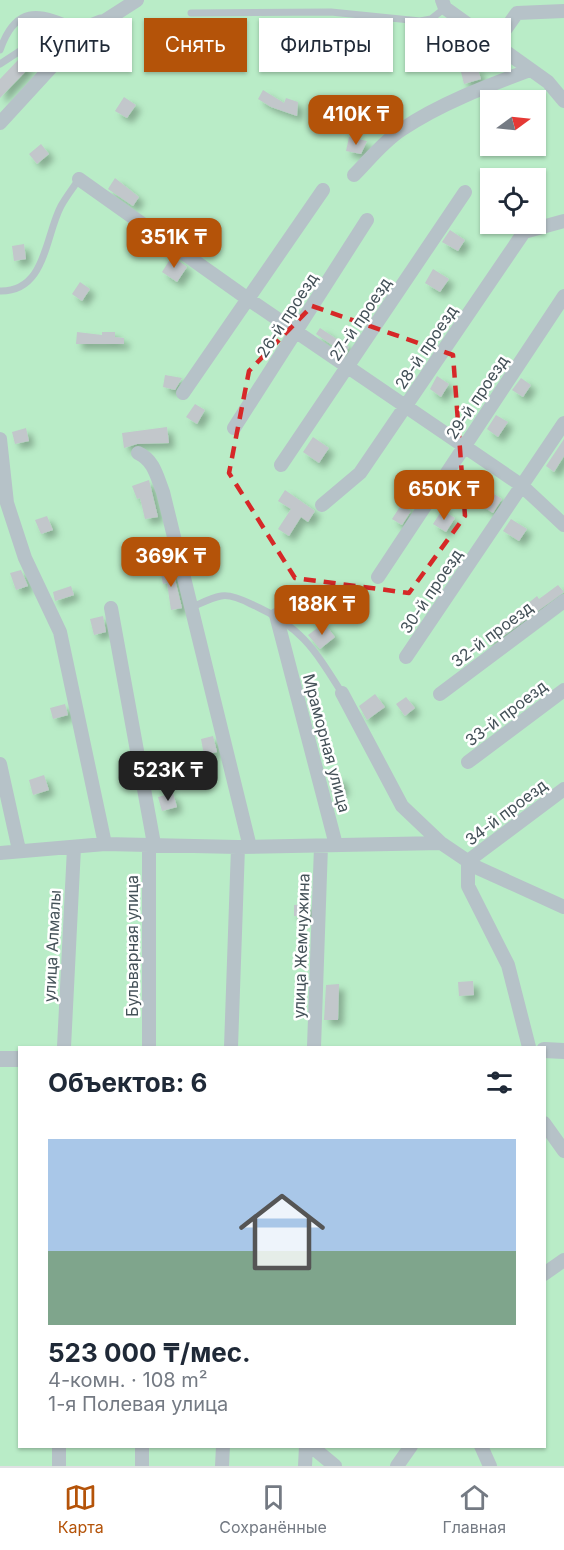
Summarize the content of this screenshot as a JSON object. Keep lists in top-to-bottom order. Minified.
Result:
{"streets":{"street":["26-й проезд","27-й проезд","28-й проезд","29-й проезд","30-й проезд","32-й проезд","33-й проезд","Мраморная улица","34-й проезд","улица Алмалы","Бульварная улица","улица Жемчужина"]},"north":"right","page":{"chip":["Купить","Снять","Фильтры","Новое"],"price":["410K ₸","351K ₸","650K ₸","369K ₸","188K ₸","523K ₸"],"heading":"Объектов: 6","list":[{"name":"523 000 ₸/мес.","note":"4-комн. · 108 m² · 1-я Полевая улица"}],"tabs":["Карта","Сохранённые","Главная"]}}
